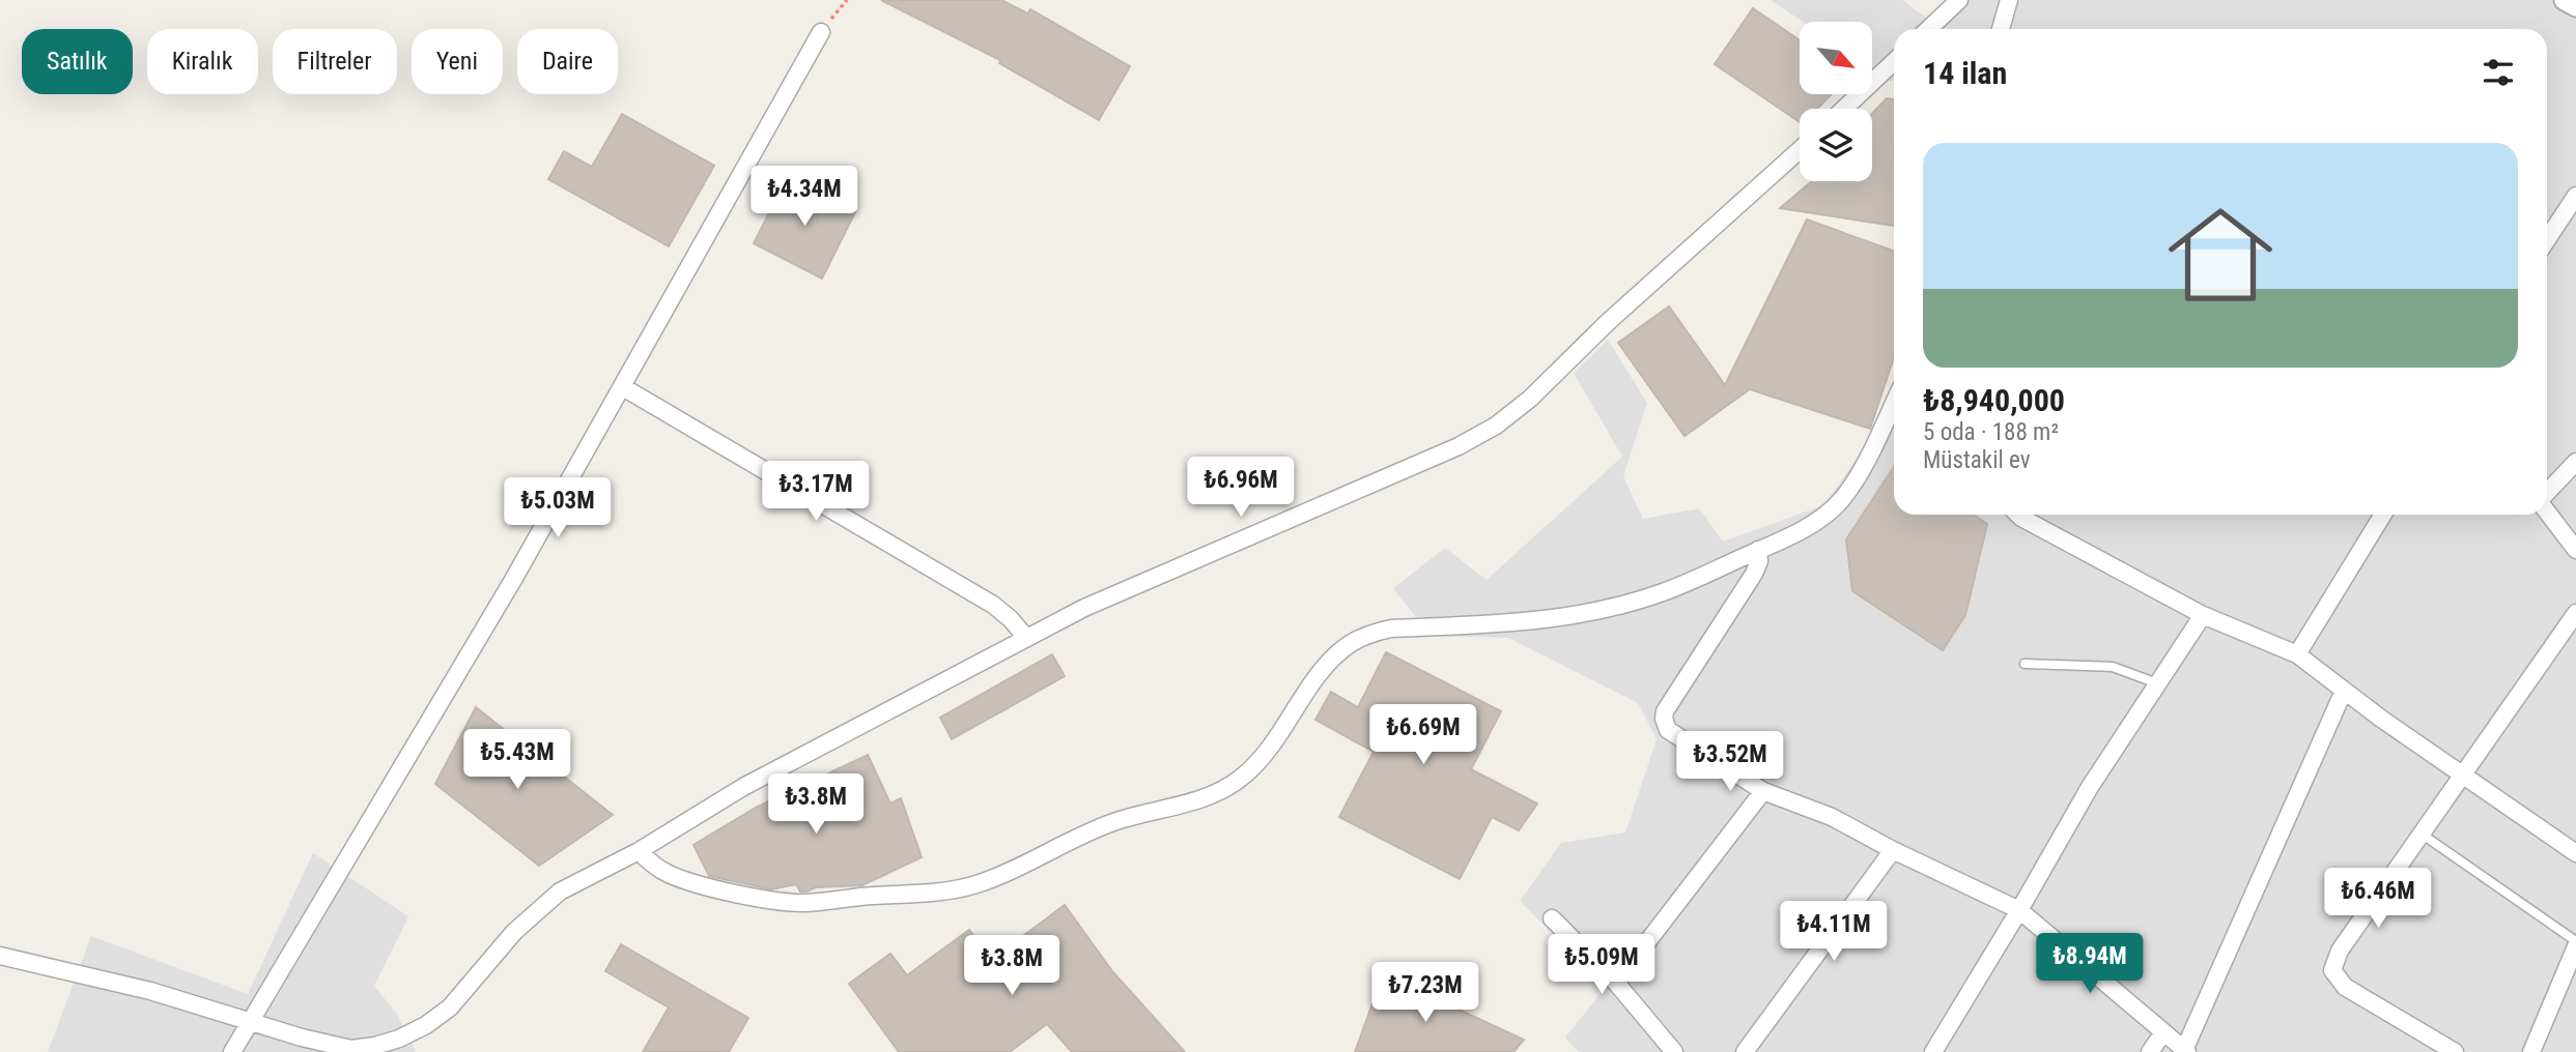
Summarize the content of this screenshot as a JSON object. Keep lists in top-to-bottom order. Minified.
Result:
{"north":"bottom right","page":{"chip":["Satılık","Kiralık","Filtreler","Yeni","Daire"],"heading":"14 ilan","list":[{"name":"₺8,940,000","note":"5 oda · 188 m² · Müstakil ev"}],"price":["₺4.34M","₺6.96M","₺3.17M","₺5.03M","₺6.69M","₺5.43M","₺3.52M","₺3.8M","₺6.46M","₺4.11M","₺8.94M","₺5.09M","₺3.8M","₺7.23M"]}}
